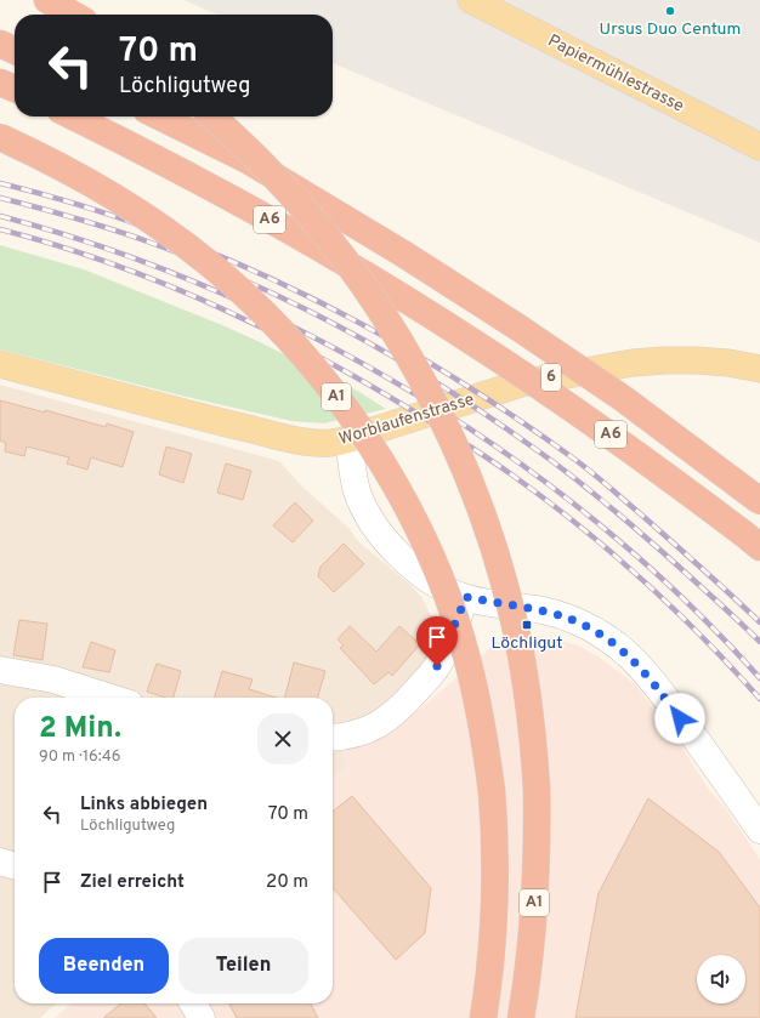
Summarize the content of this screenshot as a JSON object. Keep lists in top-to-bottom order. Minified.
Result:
{"streets":{"highway":["A6","A1"],"main road":["Papiermühlestrasse","6","Worblaufenstrasse"]},"places":{"other":["Ursus Duo Centum"],"transit":["Löchligut"]},"page":{"turn":["70 m","Löchligutweg"],"heading":["2 Min.","90 m · 16:46"],"list":[{"name":"Links abbiegen","note":"Löchligutweg","value":"70 m"},{"name":"Ziel erreicht","value":"20 m"}],"buttons":["Beenden","Teilen"]}}
